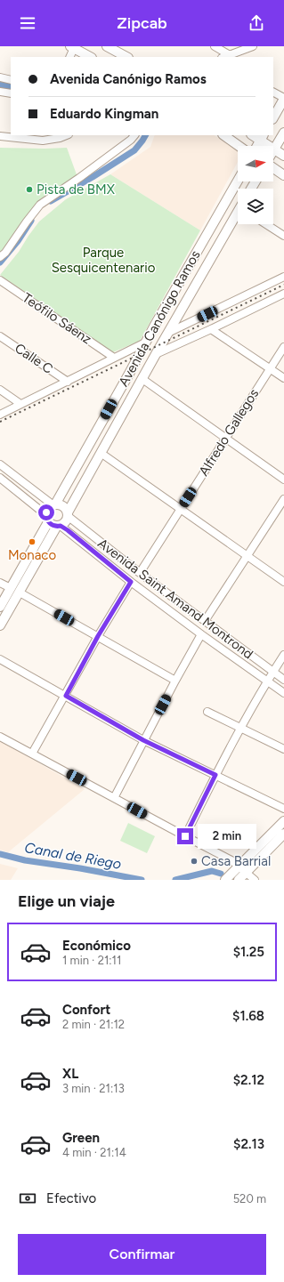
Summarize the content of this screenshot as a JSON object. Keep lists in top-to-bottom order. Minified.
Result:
{"streets":{"main road":["Avenida Canónigo Ramos"],"street":["Teófilo Sáenz","Calle C","Alfredo Gallegos","Avenida Saint Amand Montrond"]},"crossings":[["Avenida Canónigo Ramos","Avenida Saint Amand Montrond"],["Alfredo Gallegos","Avenida Saint Amand Montrond"]],"water":["Canal de Riego"],"parks":["Parque Sesquicentenario"],"places":["Pista de BMX","Monaco","Casa Barrial"],"north":"right","page":{"header":"Zipcab","banner":["Avenida Canónigo Ramos","Eduardo Kingman"],"bubble":"2 min","heading":"Elige un viaje","list":[{"name":"Económico","note":"1 min · 21:11","value":"$1.25"},{"name":"Confort","note":"2 min · 21:12","value":"$1.68"},{"name":"XL","note":"3 min · 21:13","value":"$2.12"},{"name":"Green","note":"4 min · 21:14","value":"$2.13"}],"pay":["Efectivo","520 m"],"buttons":"Confirmar"}}
